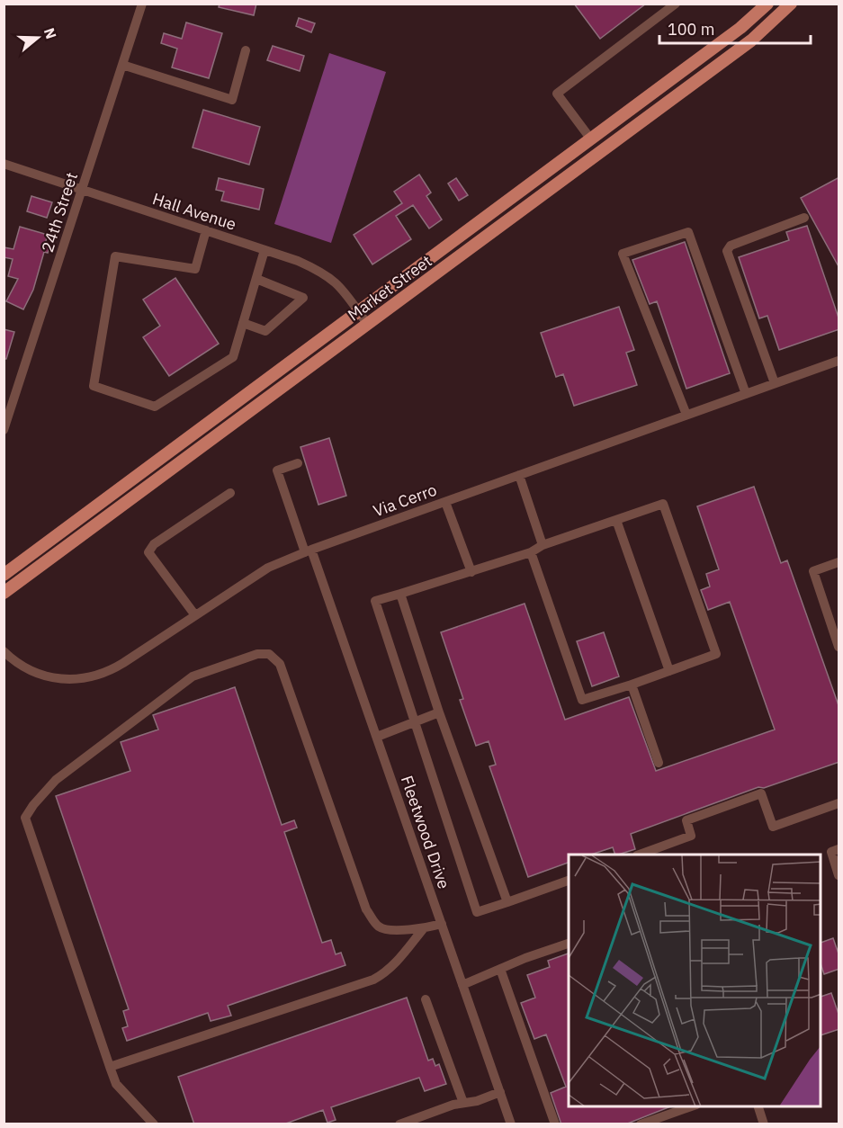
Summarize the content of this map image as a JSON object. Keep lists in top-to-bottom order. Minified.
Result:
{"streets":{"main road":["Market Street"],"street":["Hall Avenue","24th Street","Via Cerro","Fleetwood Drive"]},"crossings":[["Hall Avenue","24th Street"],["Hall Avenue","Market Street"],["Via Cerro","Fleetwood Drive"]],"scale_bar":"100 m","north":"right"}
